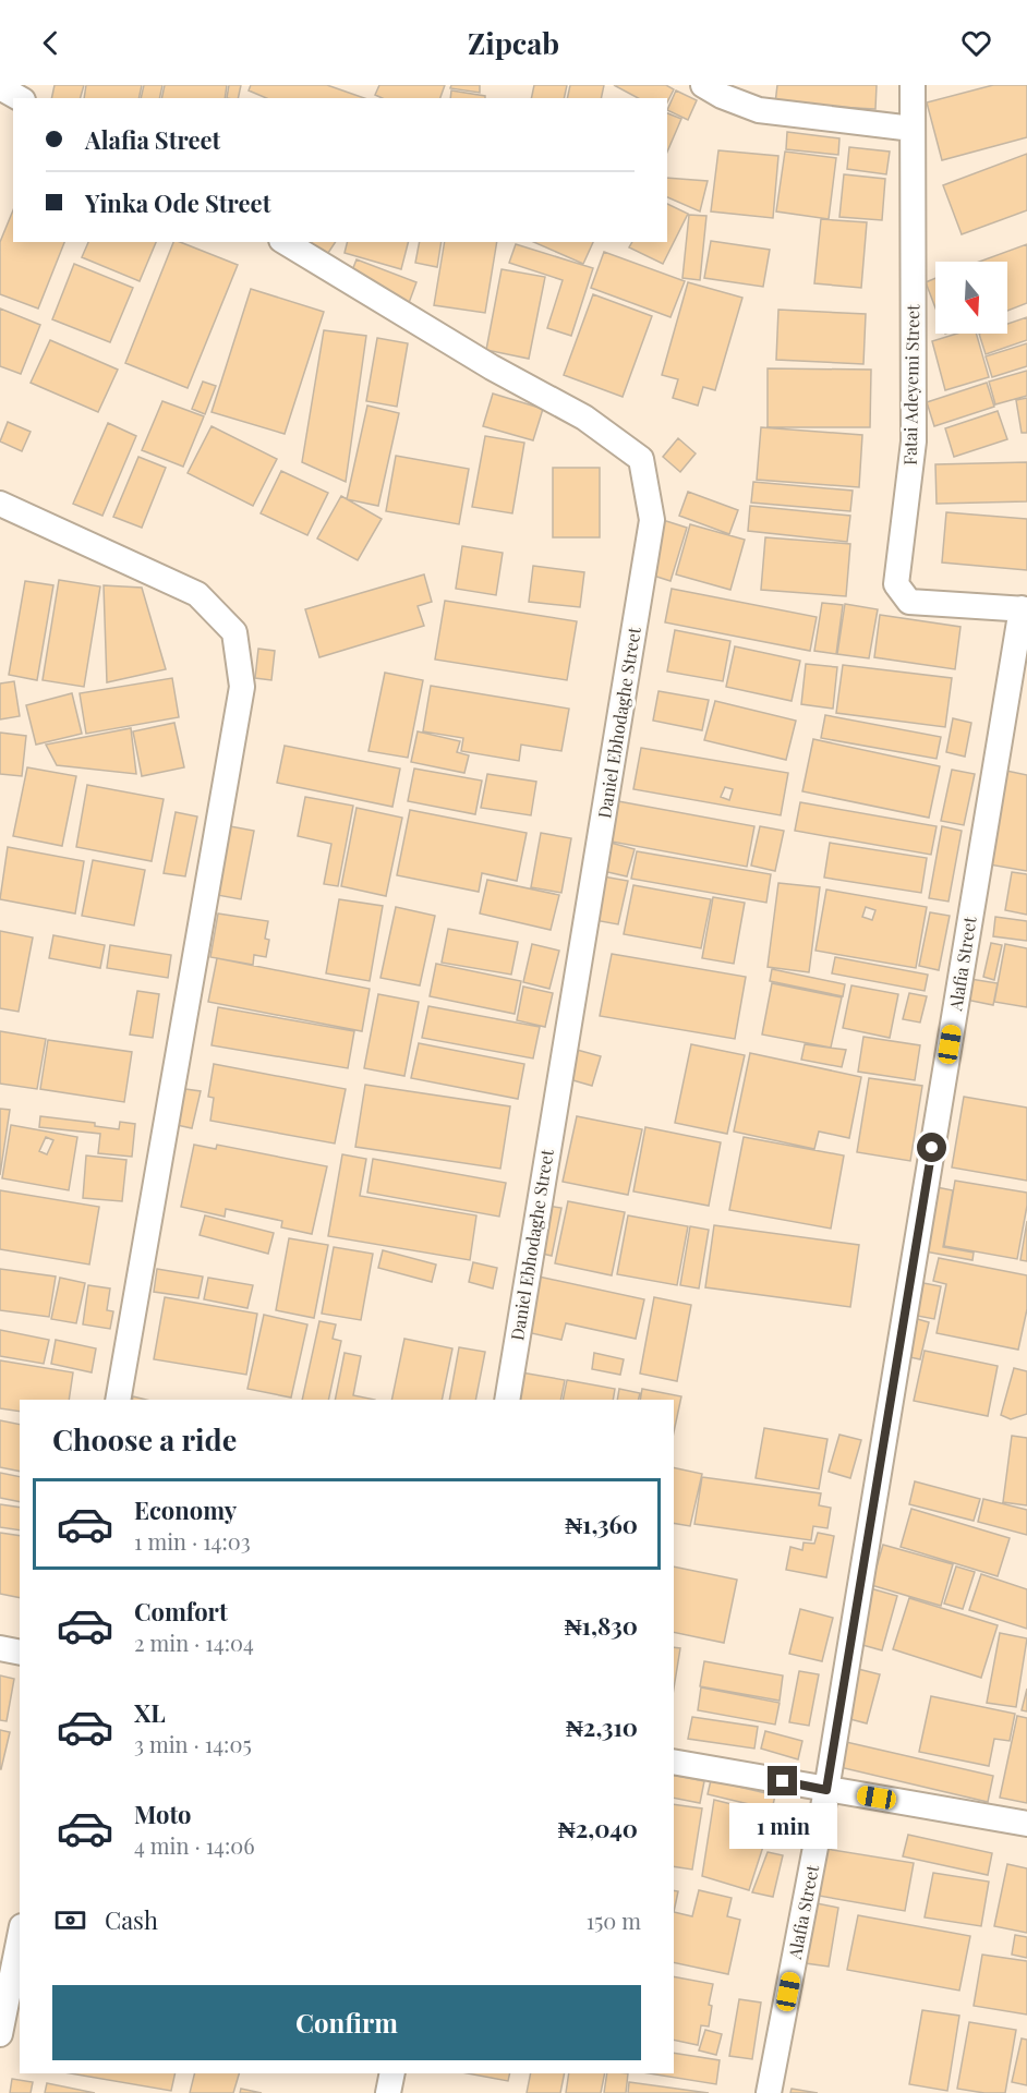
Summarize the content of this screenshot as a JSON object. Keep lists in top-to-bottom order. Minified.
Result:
{"streets":{"street":["Fatai Adeyemi Street","Daniel Ebhodaghe Street","Alafia Street"]},"crossings":[["Fatai Adeyemi Street","Alafia Street"]],"north":"bottom","page":{"header":"Zipcab","banner":["Alafia Street","Yinka Ode Street"],"heading":"Choose a ride","list":[{"name":"Economy","note":"1 min · 14:03","value":"₦1,360"},{"name":"Comfort","note":"2 min · 14:04","value":"₦1,830"},{"name":"XL","note":"3 min · 14:05","value":"₦2,310"},{"name":"Moto","note":"4 min · 14:06","value":"₦2,040"}],"bubble":"1 min","pay":["Cash","150 m"],"buttons":"Confirm"}}
